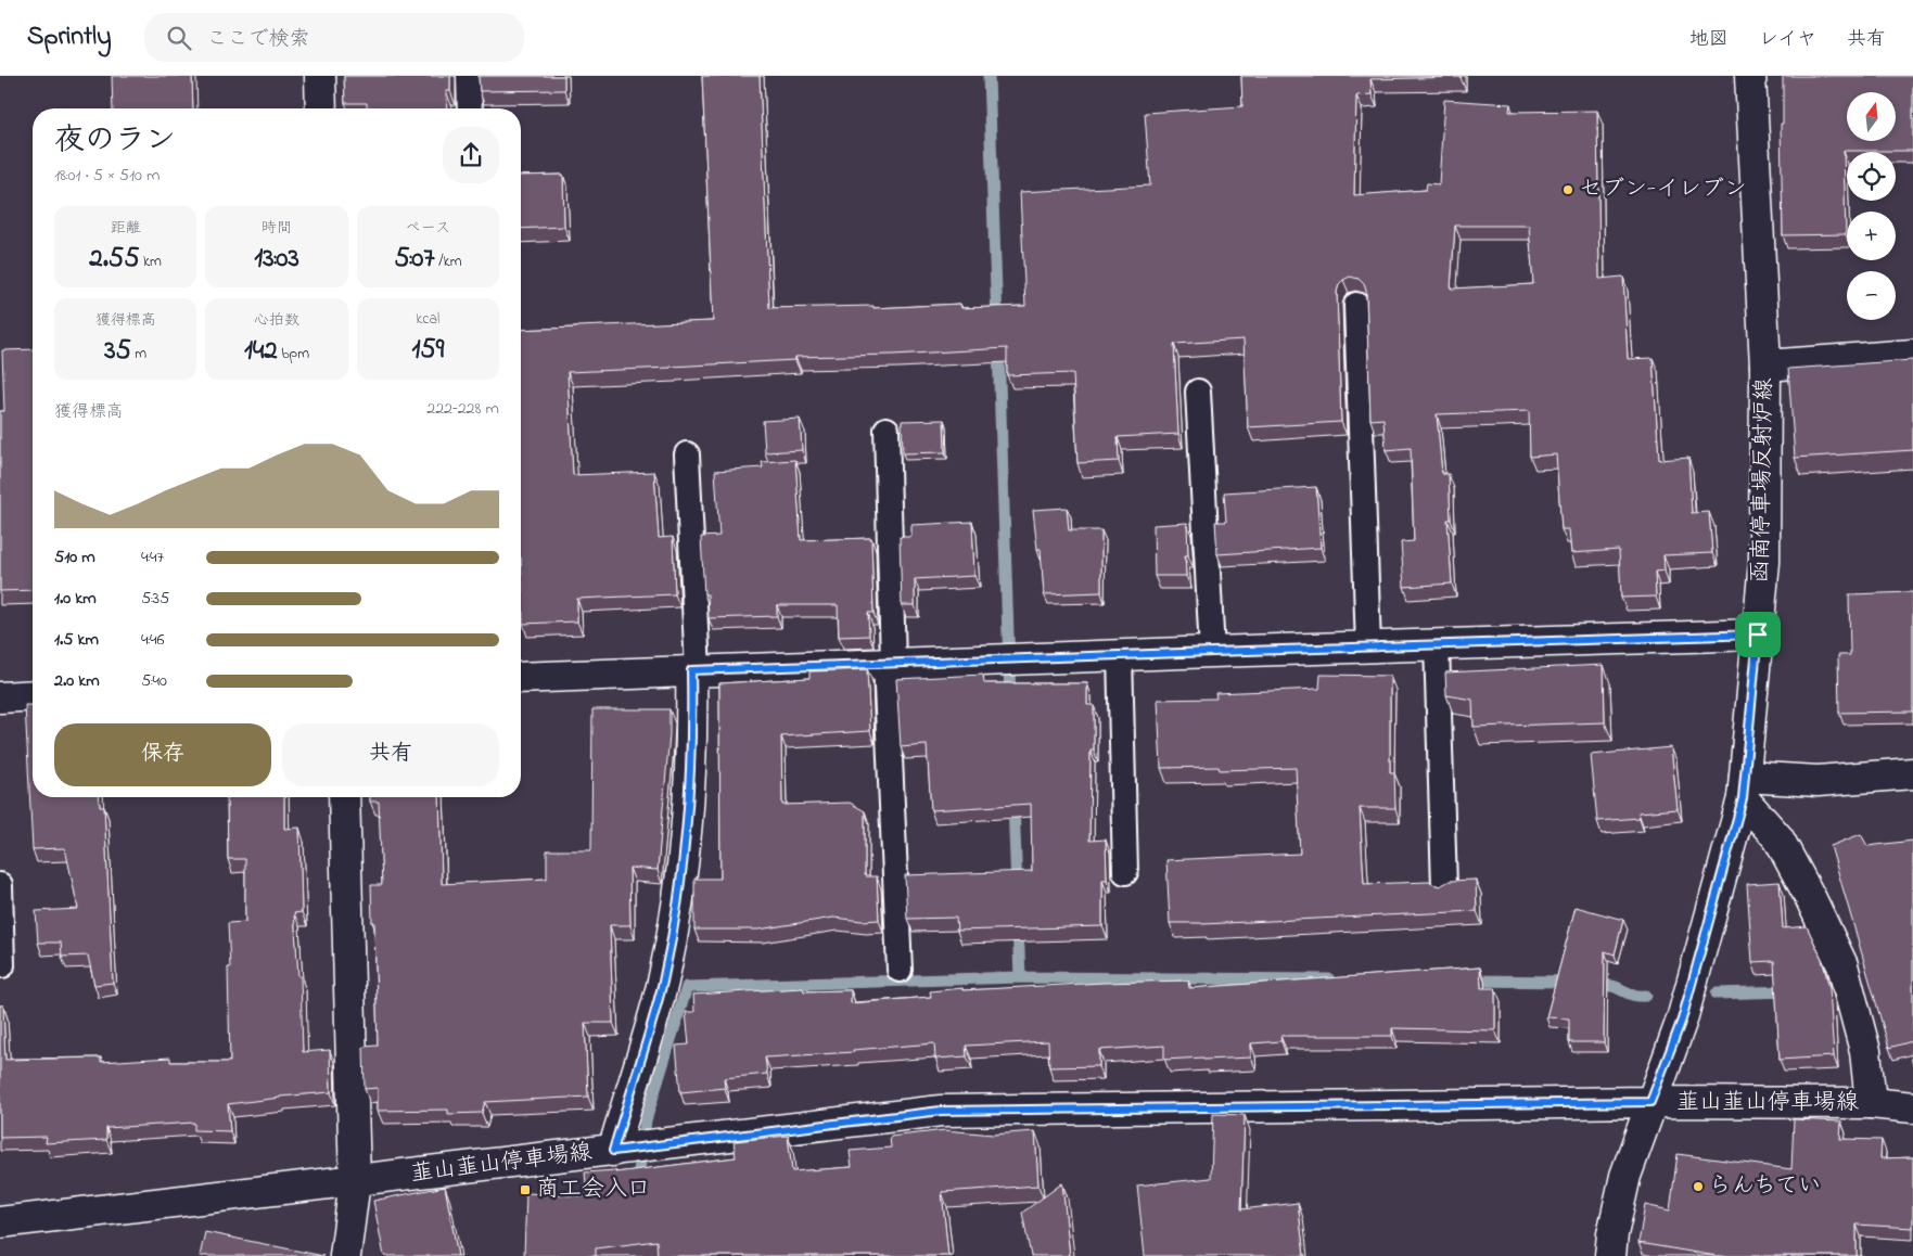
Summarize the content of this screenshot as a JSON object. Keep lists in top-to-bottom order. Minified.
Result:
{"streets":{"main road":["函南停車場反射炉線","韮山韮山停車場線"]},"crossings":[["函南停車場反射炉線","韮山韮山停車場線"]],"places":{"other":["セブン-イレブン","らんちてい"],"transit":["商工会入口"]},"north":"top","page":{"header":"Sprintly","search":"ここで検索","nav":["地図","レイヤ","共有"],"map_buttons":["+","−"],"heading":["夜のラン","18:01 · 5 × 510 m"],"stats":[["距離","2.55 km"],["時間","13:03"],["ペース","5:07 /km"],["獲得標高","35 m"],["心拍数","142 bpm"],["kcal","159"]],"chart":["獲得標高","222–228 m"],"list":[{"name":"510 m","note":"4:47"},{"name":"1.0 km","note":"5:35"},{"name":"1.5 km","note":"4:46"},{"name":"2.0 km","note":"5:40"}],"buttons":["保存","共有"]}}
